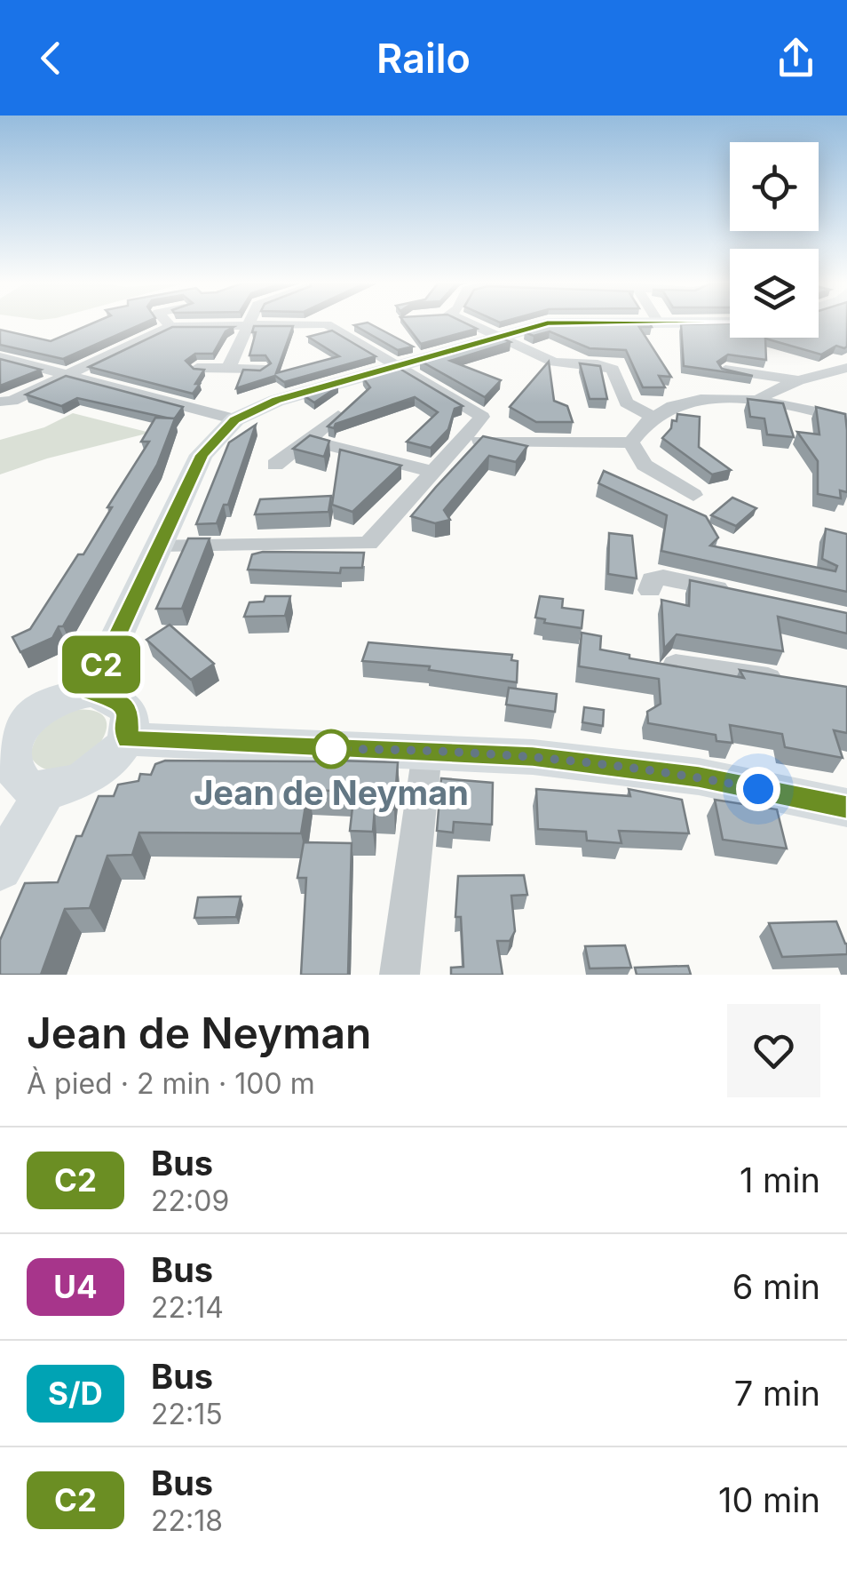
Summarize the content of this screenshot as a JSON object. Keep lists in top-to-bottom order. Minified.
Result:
{"places":["Jean de Neyman"],"lines":["bus line C2"],"page":{"header":"Railo","on_map":"C2","heading":["Jean de Neyman","À pied · 2 min · 100 m"],"list":[{"mark":"C2","name":"Bus","note":"22:09","value":"1 min"},{"mark":"U4","name":"Bus","note":"22:14","value":"6 min"},{"mark":"S/D","name":"Bus","note":"22:15","value":"7 min"},{"mark":"C2","name":"Bus","note":"22:18","value":"10 min"}]}}
